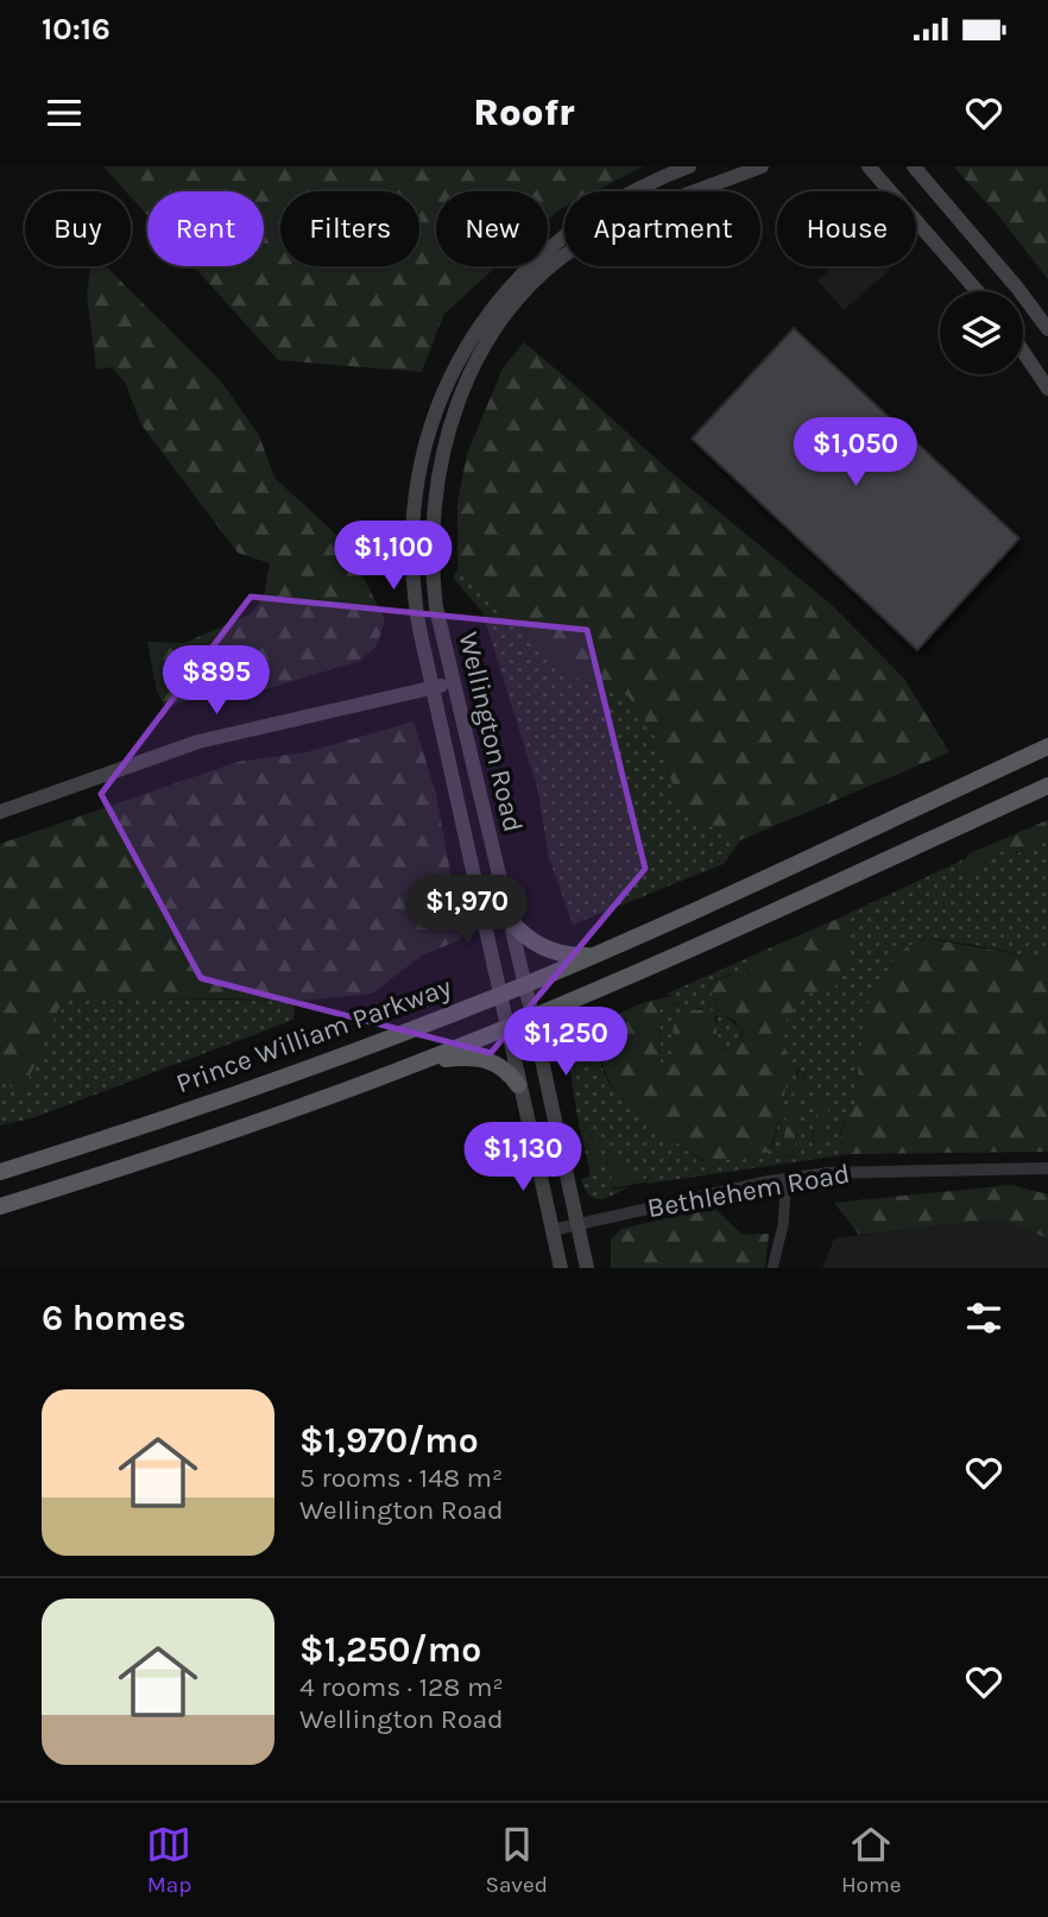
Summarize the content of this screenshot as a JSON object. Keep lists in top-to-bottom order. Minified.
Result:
{"streets":{"highway":["Prince William Parkway"],"main road":["Wellington Road"],"street":["Bethlehem Road"]},"crossings":[["Wellington Road","Prince William Parkway"],["Wellington Road","Bethlehem Road"]],"page":{"status":"10:16","header":"Roofr","chip":["Buy","Rent","Filters","New","Apartment","House"],"price":["$1,050","$1,100","$895","$1,970","$1,250","$1,130"],"heading":"6 homes","list":[{"name":"$1,970/mo","note":"5 rooms · 148 m² · Wellington Road"},{"name":"$1,250/mo","note":"4 rooms · 128 m² · Wellington Road"}],"tabs":["Map","Saved","Home"]}}
